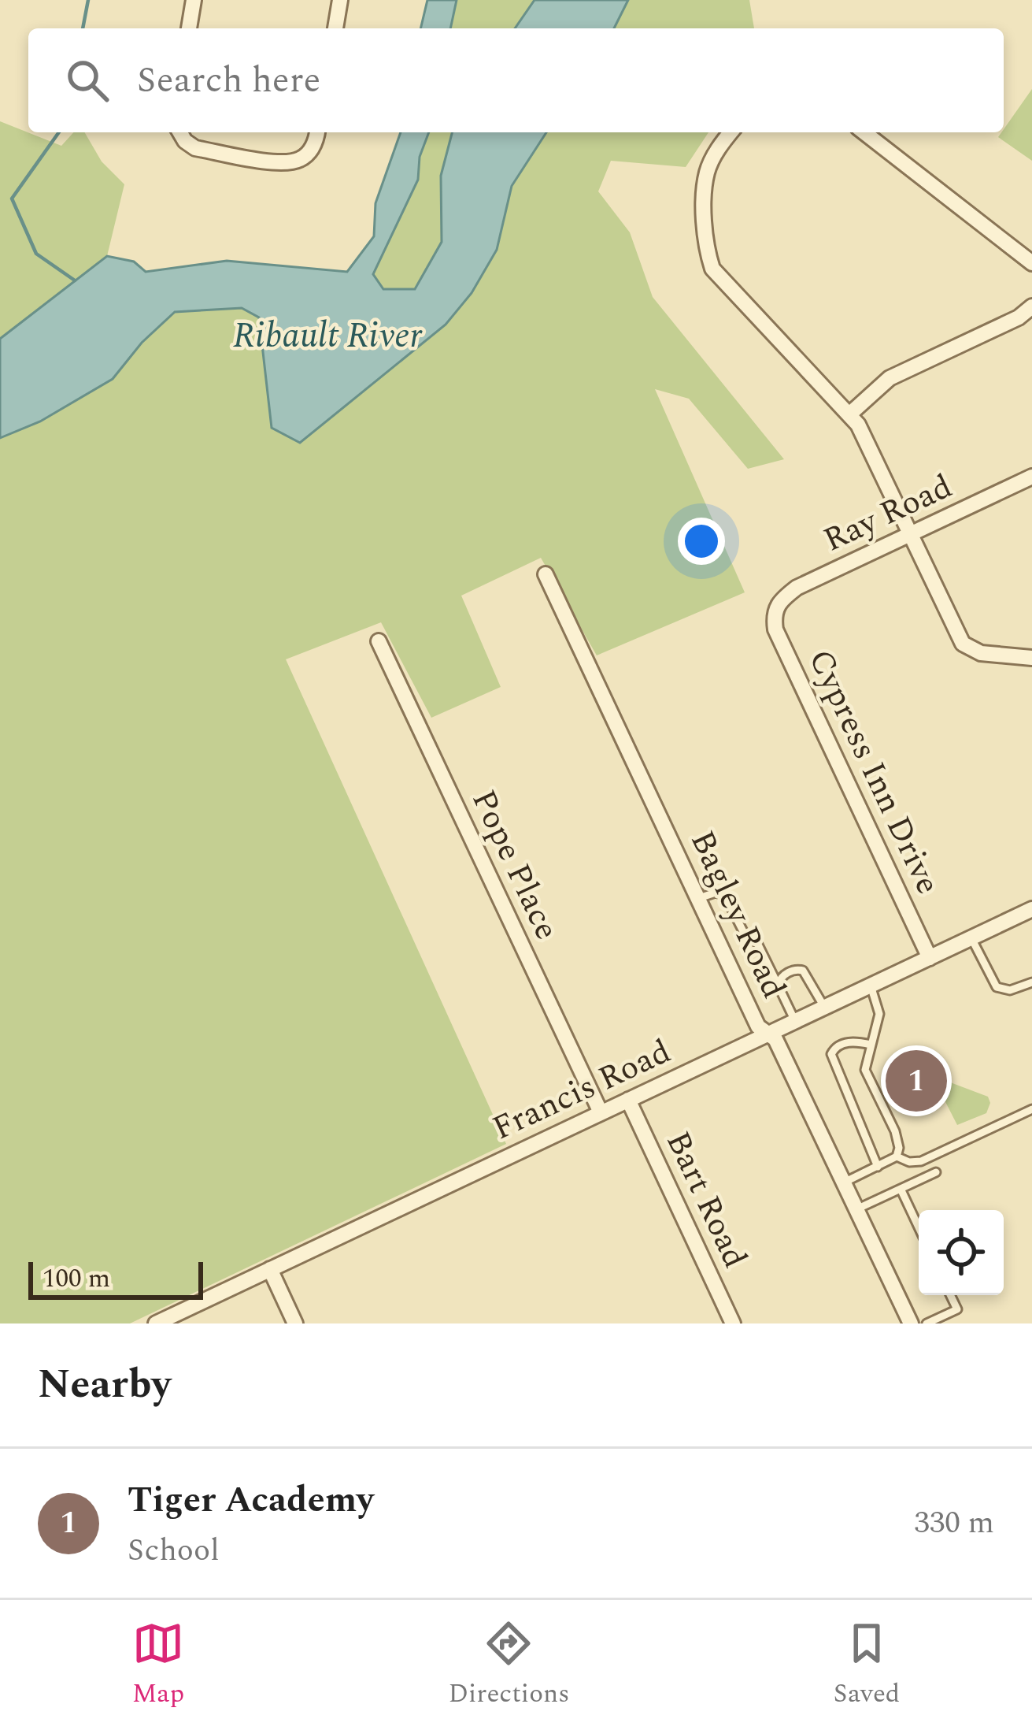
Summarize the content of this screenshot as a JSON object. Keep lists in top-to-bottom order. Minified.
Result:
{"streets":{"street":["Ray Road","Cypress Inn Drive","Pope Place","Bagley Road","Francis Road","Bart Road"]},"crossings":[["Ray Road","Cypress Inn Drive"],["Cypress Inn Drive","Francis Road"],["Pope Place","Francis Road"],["Bagley Road","Francis Road"],["Francis Road","Bart Road"]],"water":["Ribault River"],"scale_bar":"100 m","page":{"search":"Search here","pins":"1","scale":"100 m","heading":"Nearby","list":[{"mark":"1","name":"Tiger Academy","note":"School","value":"330 m"}],"nav":["Map","Directions","Saved"]}}
